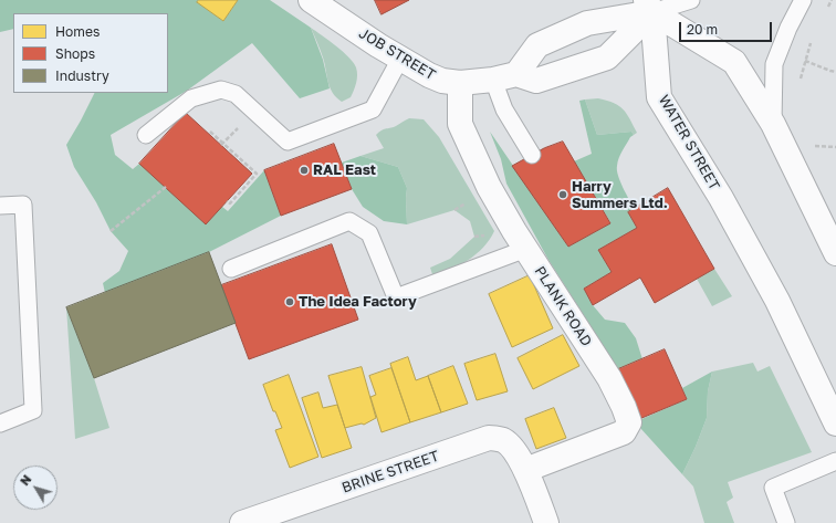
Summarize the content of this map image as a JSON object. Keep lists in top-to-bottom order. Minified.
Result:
{"streets":{"street":["JOB STREET","WATER STREET","PLANK ROAD","BRINE STREET"]},"crossings":[["JOB STREET","WATER STREET"],["JOB STREET","PLANK ROAD"],["PLANK ROAD","BRINE STREET"]],"places":["RAL East","Harry Summers Ltd.","The Idea Factory"],"legend":["Homes","Shops","Industry"],"scale_bar":"20 m","north":"top left"}
